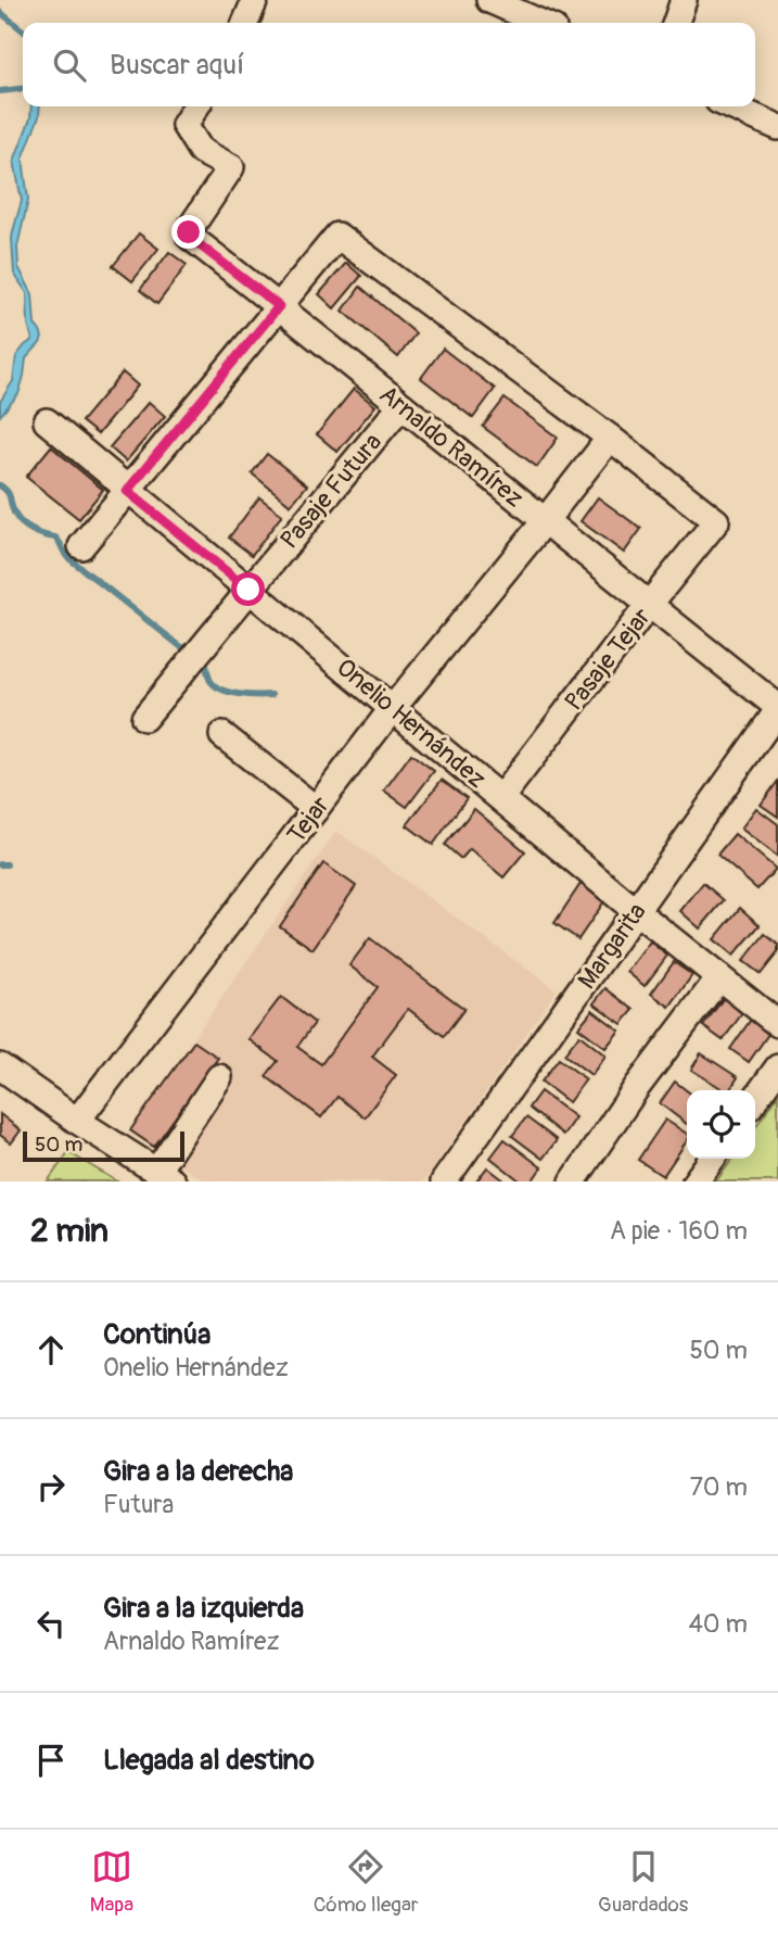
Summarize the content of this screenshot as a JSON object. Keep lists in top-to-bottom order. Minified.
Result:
{"streets":{"street":["Arnaldo Ramírez","Pasaje Futura","Pasaje Tejar","Onelio Hernández","Tejar","Margarita"]},"crossings":[["Arnaldo Ramírez","Pasaje Futura"],["Arnaldo Ramírez","Pasaje Tejar"],["Arnaldo Ramírez","Tejar"],["Arnaldo Ramírez","Margarita"],["Pasaje Futura","Onelio Hernández"],["Pasaje Tejar","Onelio Hernández"],["Pasaje Tejar","Tejar"],["Onelio Hernández","Tejar"],["Onelio Hernández","Margarita"]],"scale_bar":"50 m","page":{"search":"Buscar aquí","scale":"50 m","heading":["2 min","A pie · 160 m"],"list":[["Continúa","Onelio Hernández","50 m"],["Gira a la derecha","Futura","70 m"],["Gira a la izquierda","Arnaldo Ramírez","40 m"],"Llegada al destino"],"nav":["Mapa","Cómo llegar","Guardados"]}}
